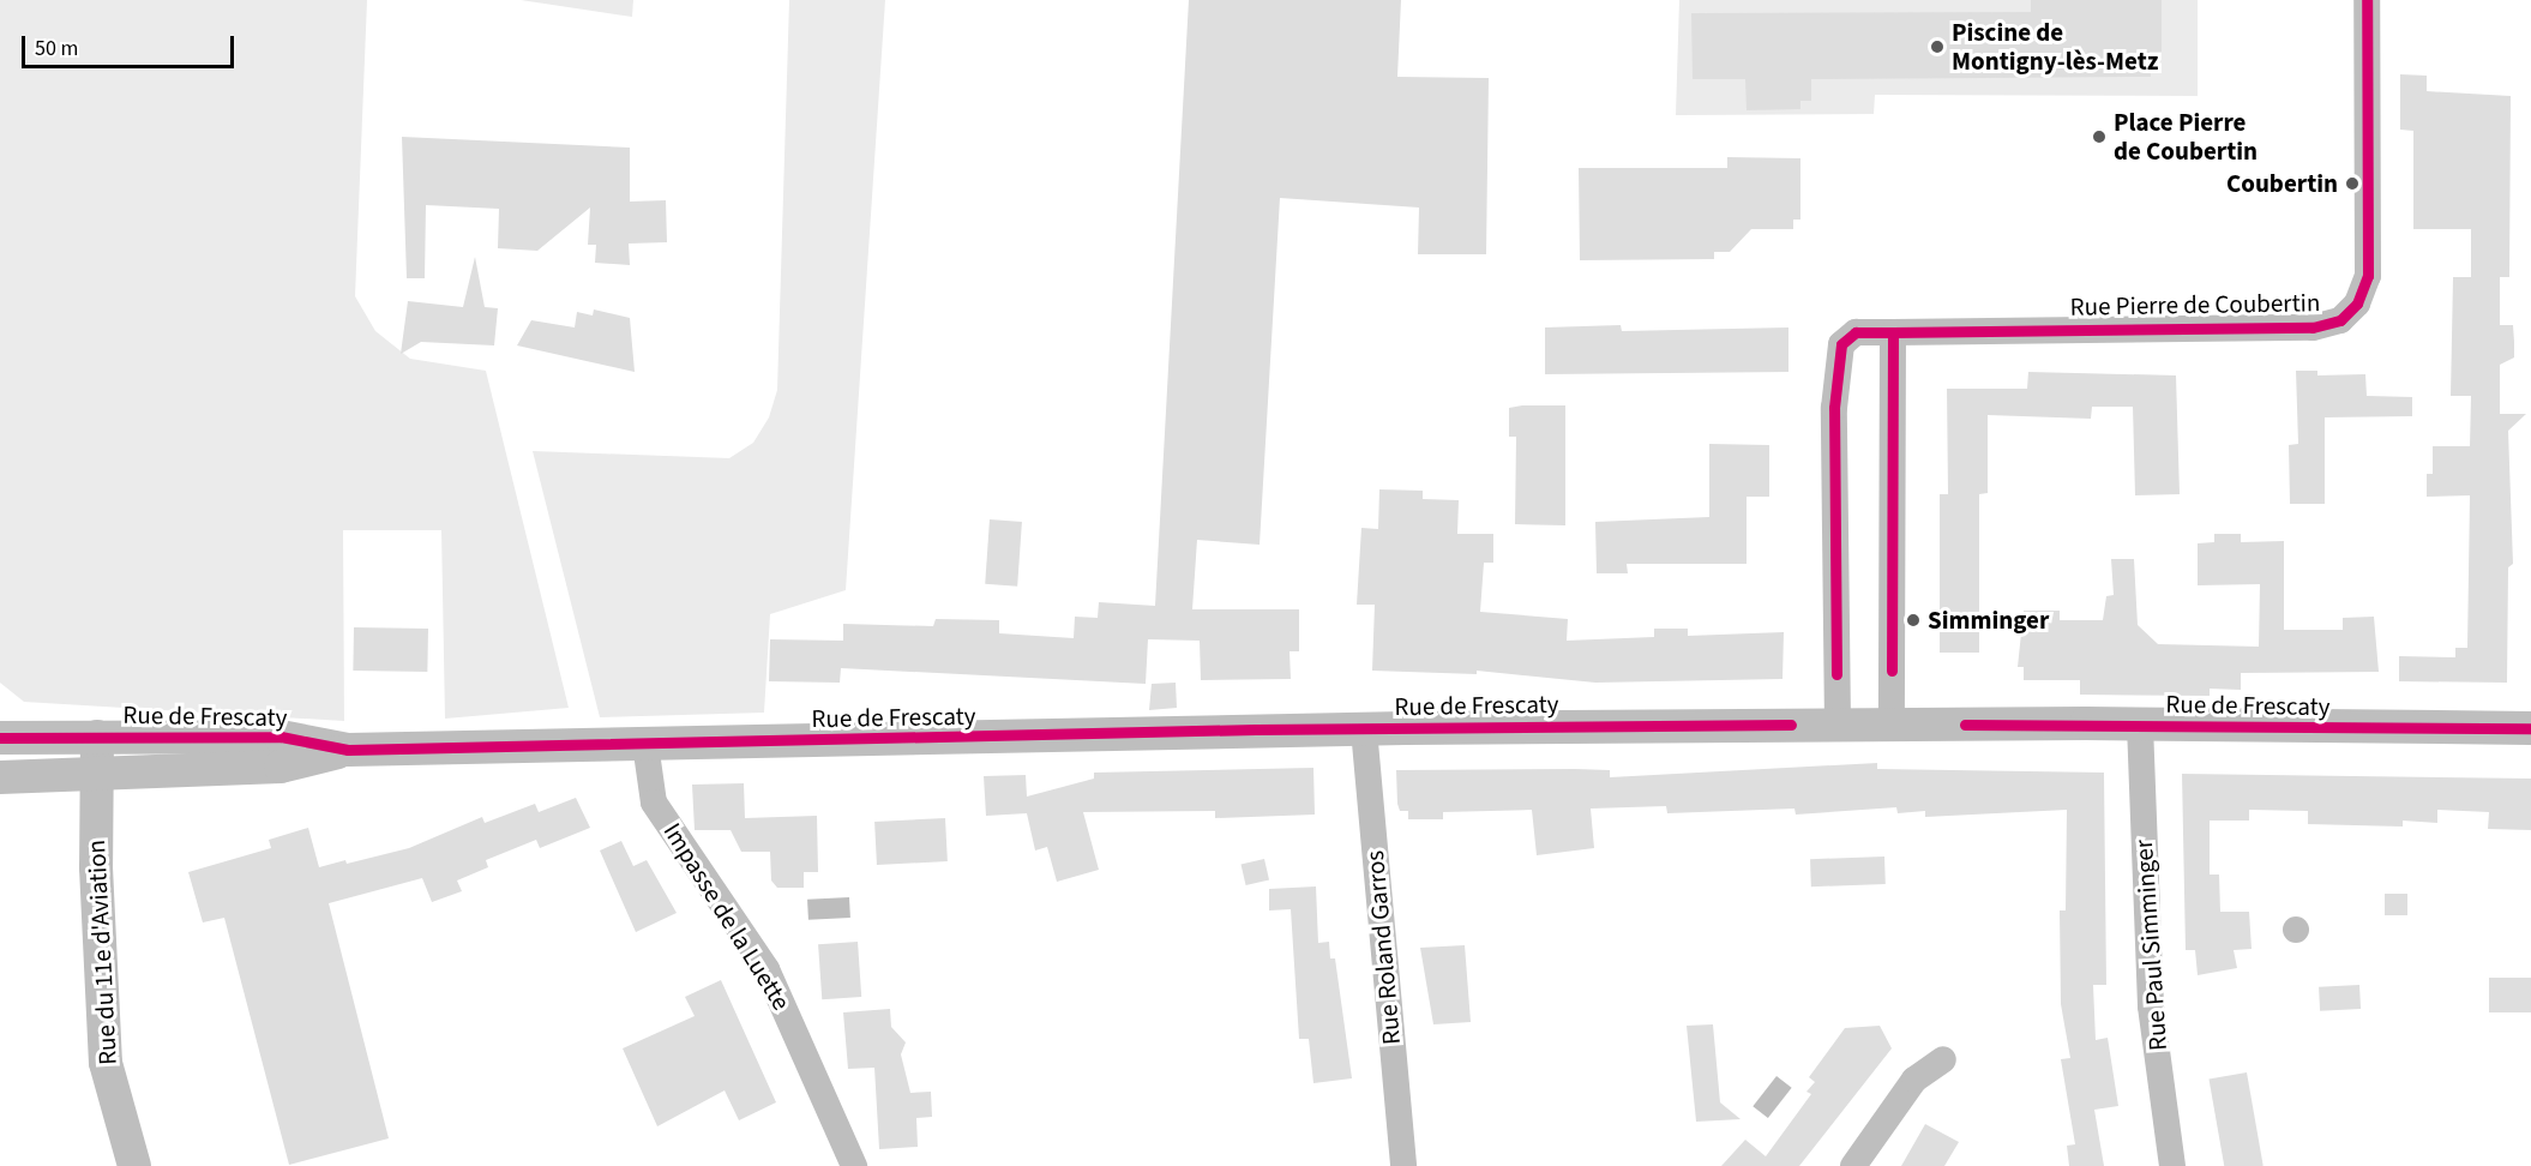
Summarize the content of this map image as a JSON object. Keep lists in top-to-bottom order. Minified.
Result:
{"streets":{"street":["Rue Pierre de Coubertin","Rue de Frescaty","Impasse de la Luette","Rue Paul Simminger","Rue Roland Garros","Rue du 11e d'Aviation"]},"crossings":[["Rue Pierre de Coubertin","Rue de Frescaty"],["Rue de Frescaty","Impasse de la Luette"],["Rue de Frescaty","Rue Paul Simminger"],["Rue de Frescaty","Rue Roland Garros"],["Rue de Frescaty","Rue du 11e d'Aviation"]],"places":["Piscine de Montigny-lès-Metz","Place Pierre de Coubertin","Coubertin","Simminger"],"scale_bar":"50 m"}
